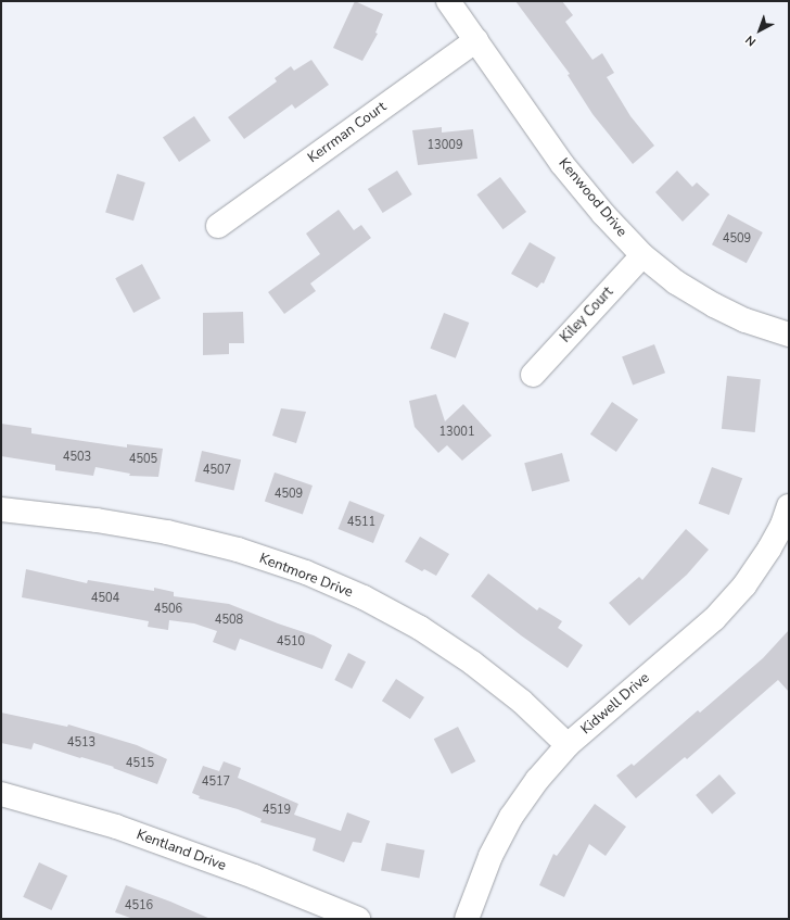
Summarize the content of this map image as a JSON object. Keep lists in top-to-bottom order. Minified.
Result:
{"streets":{"street":["Kerrman Court","Kenwood Drive","Kiley Court","Kentmore Drive","Kidwell Drive","Kentland Drive"]},"crossings":[["Kerrman Court","Kenwood Drive"],["Kenwood Drive","Kiley Court"],["Kentmore Drive","Kidwell Drive"]],"house_numbers":["13009","4509","13001","4503","4505","4507","4509","4511","4504","4506","4508","4510","4513","4515","4517","4519","4516"],"north":"bottom left"}
